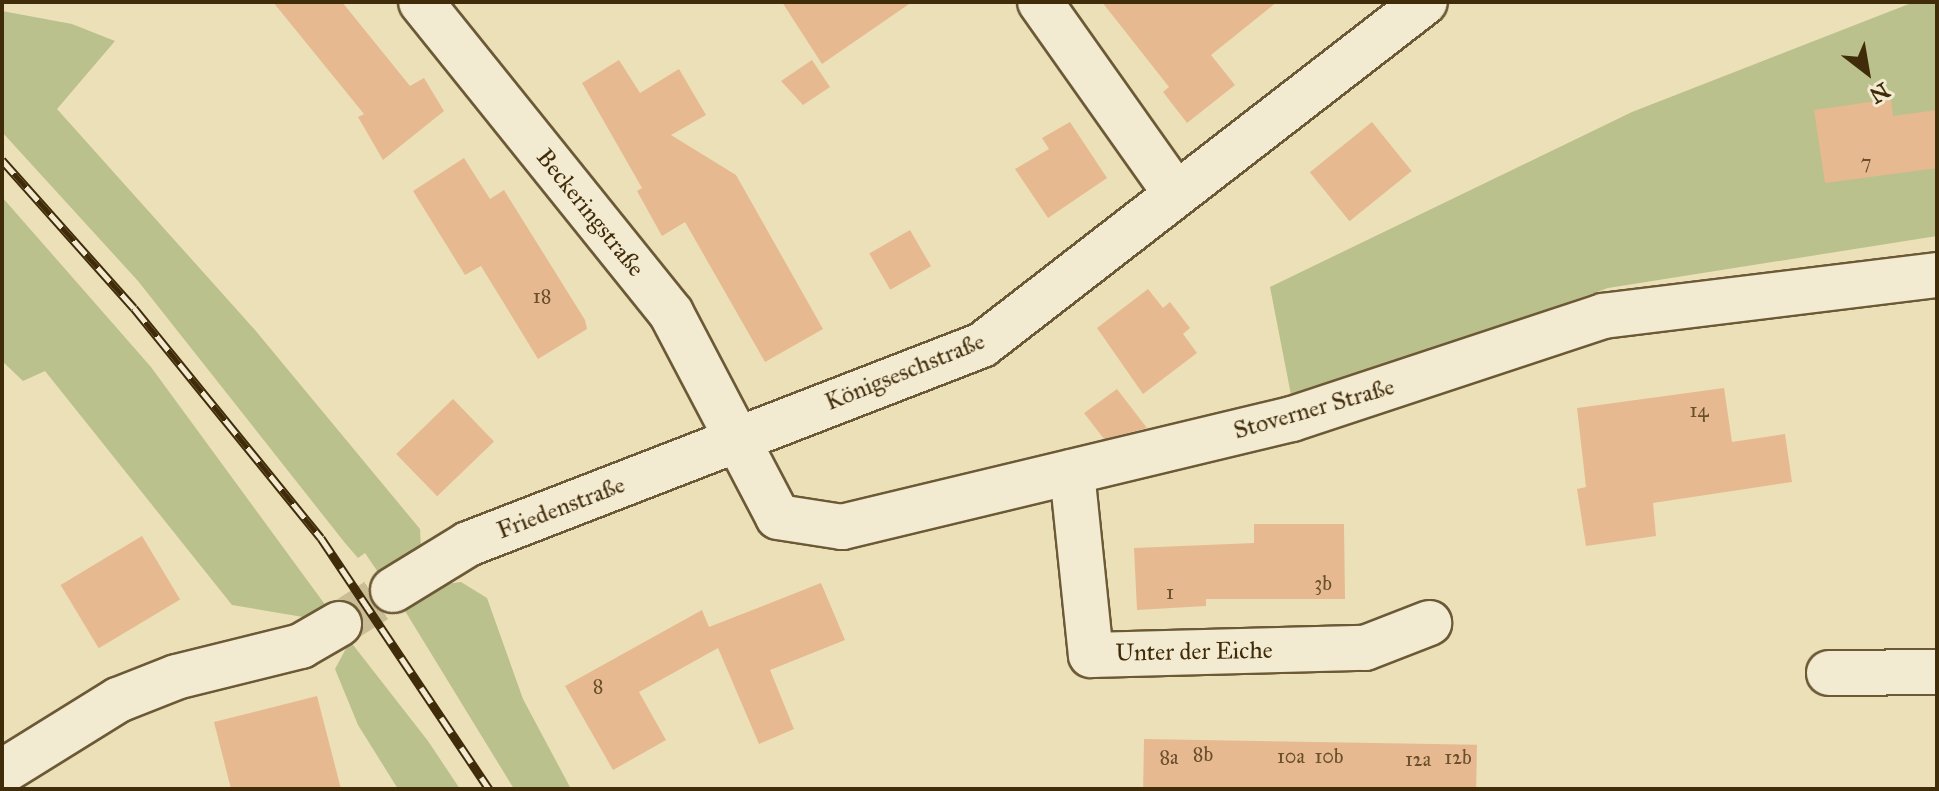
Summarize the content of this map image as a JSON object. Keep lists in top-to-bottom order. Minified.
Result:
{"streets":{"street":["Beckeringstraße","Königseschstraße","Stoverner Straße","Friedenstraße","Unter der Eiche"]},"crossings":[["Beckeringstraße","Königseschstraße"],["Beckeringstraße","Stoverner Straße"],["Beckeringstraße","Friedenstraße"],["Königseschstraße","Stoverner Straße"],["Königseschstraße","Friedenstraße"],["Stoverner Straße","Friedenstraße"],["Stoverner Straße","Unter der Eiche"]],"house_numbers":["7","18","14","3b","1","8","8b","10a","10b","8a","12b","12a"],"north":"bottom right"}
